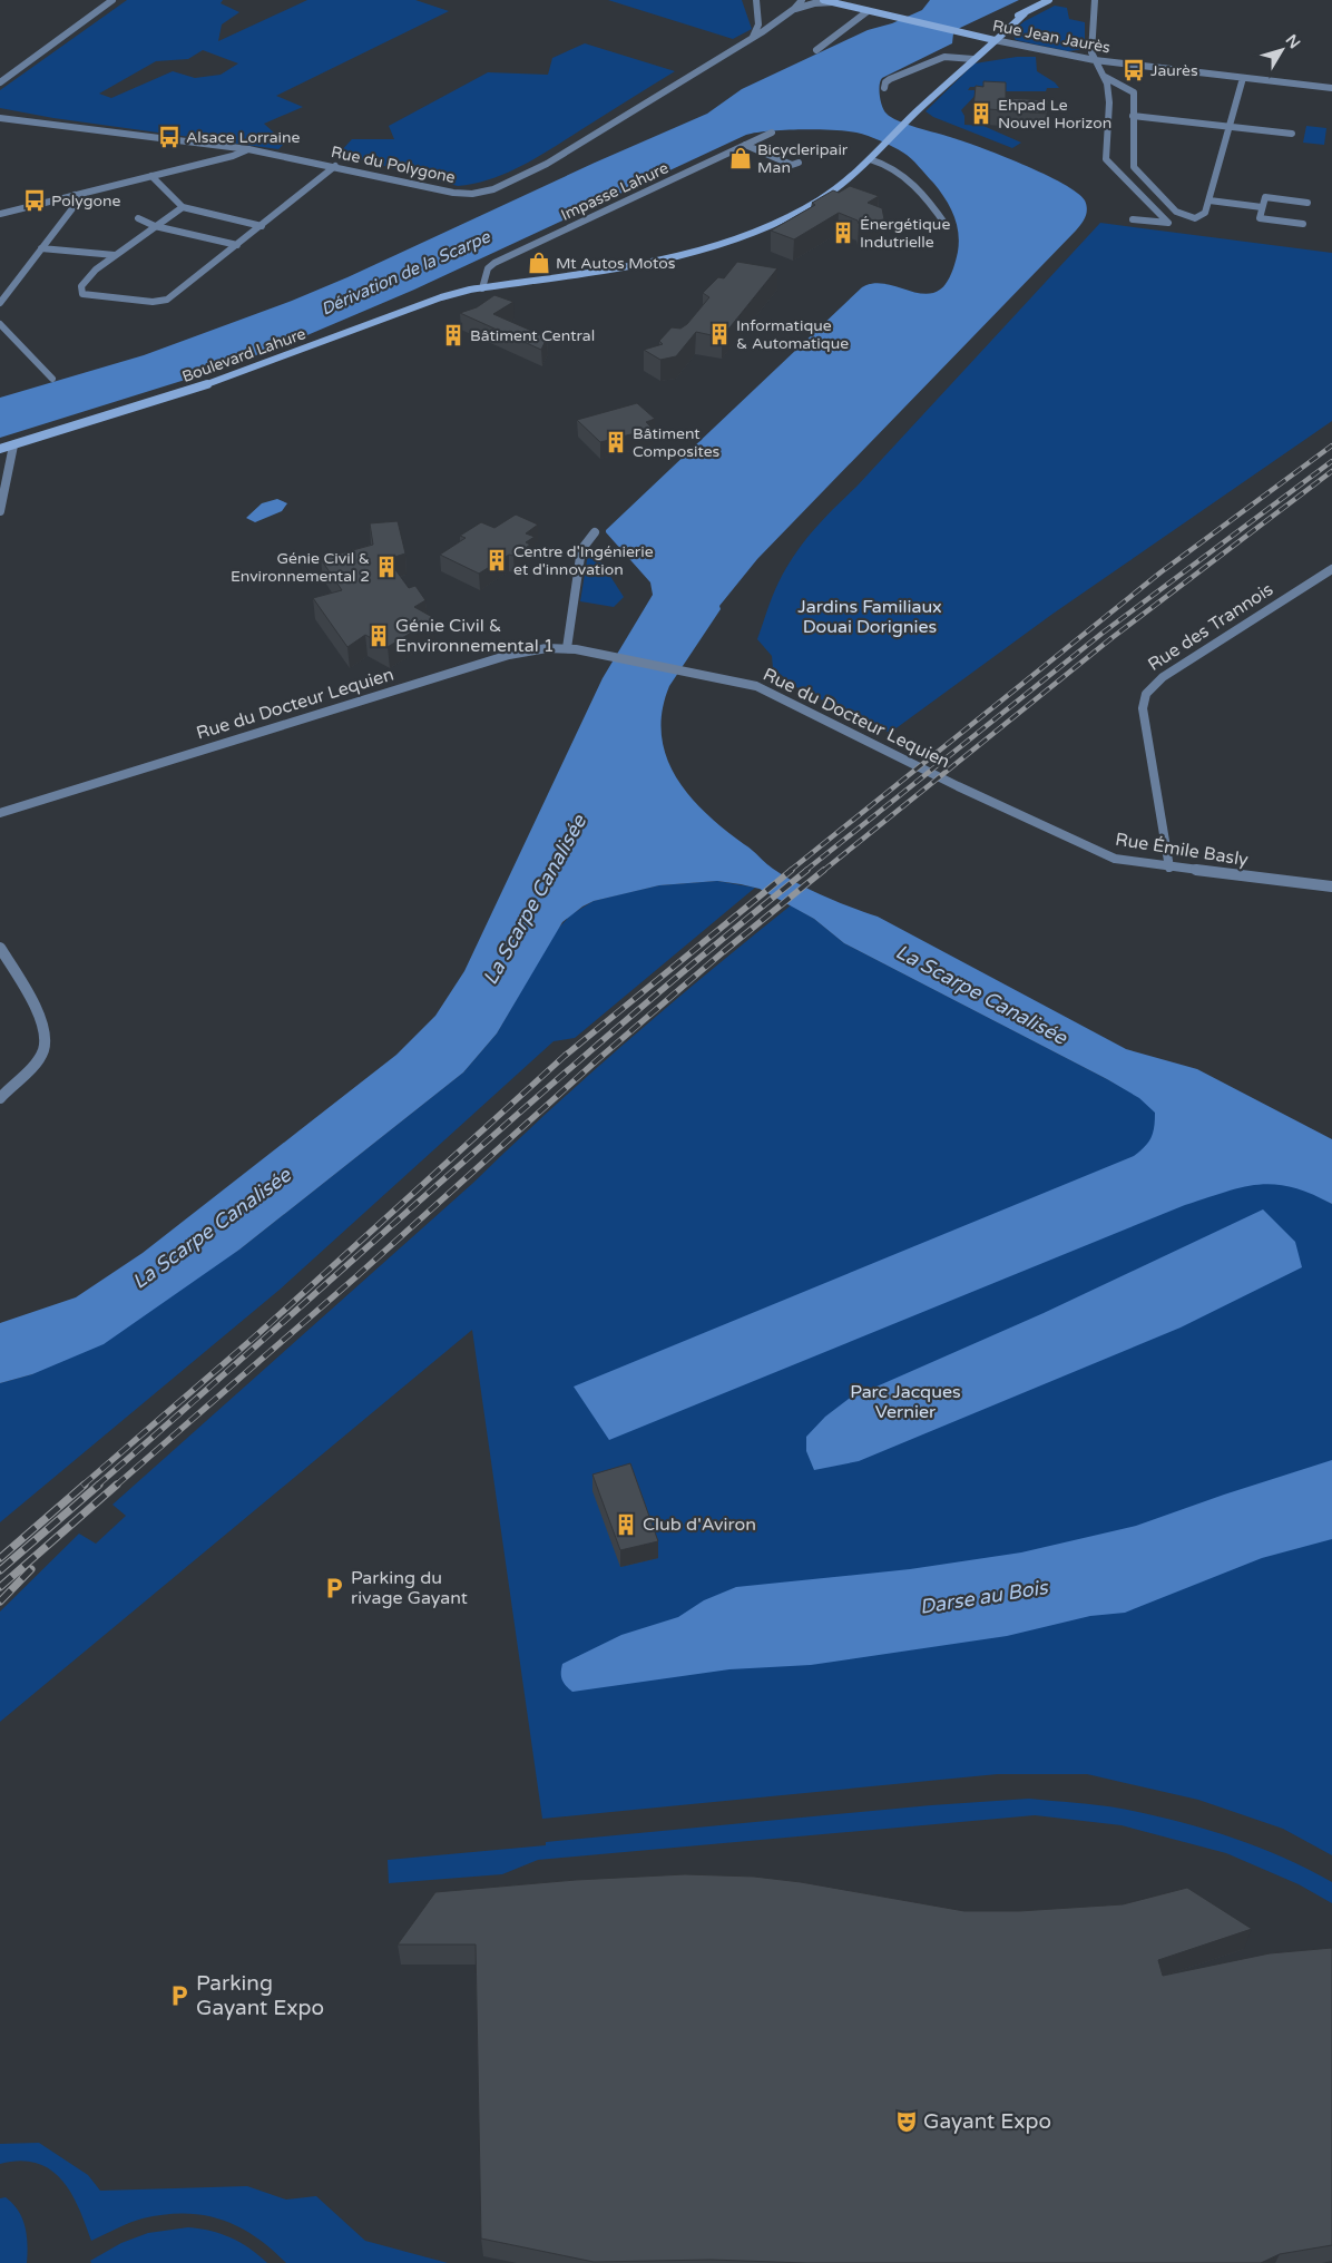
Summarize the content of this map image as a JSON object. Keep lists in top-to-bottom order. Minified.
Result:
{"streets":{"main road":["Rue Jean Jaurès","Boulevard Lahure"],"street":["Rue du Polygone","Impasse Lahure","Rue des Trannois","Rue du Docteur Lequien","Rue Émile Basly"]},"crossings":[["Rue Jean Jaurès","Boulevard Lahure"],["Impasse Lahure","Boulevard Lahure"],["Rue des Trannois","Rue Émile Basly"],["Rue du Docteur Lequien","Rue Émile Basly"]],"water":["Dérivation de la Scarpe","La Scarpe Canalisée","Darse au Bois"],"parks":["Jardins Familiaux Douai Dorignies","Parc Jacques Vernier"],"places":{"bus stop":["Jaurès","Alsace Lorraine","Polygone"],"building":["Ehpad Le Nouvel Horizon","Énergétique Indutrielle","Informatique & Automatique","Bâtiment Central","Bâtiment Composites","Centre d'Ingénierie et d'innovation","Génie Civil & Environnemental 2","Génie Civil & Environnemental 1","Club d'Aviron"],"shop":["Bicycleripair Man","Mt Autos Motos"],"parking":["Parking du rivage Gayant","Parking Gayant Expo"],"theatre":["Gayant Expo"]},"north":"top right"}
